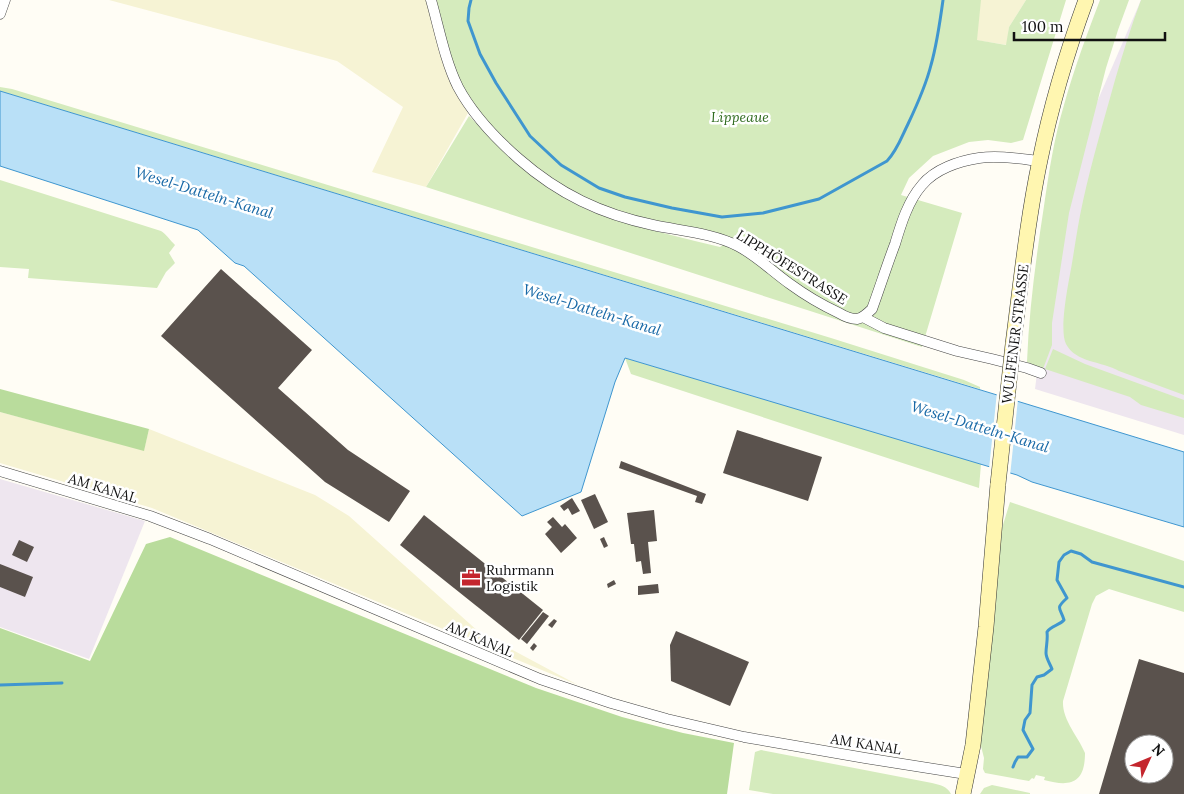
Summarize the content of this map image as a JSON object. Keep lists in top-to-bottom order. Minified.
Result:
{"streets":{"main road":["WULFENER STRASSE"],"street":["LIPPHÖFESTRASSE","AM KANAL"]},"crossings":[["WULFENER STRASSE","AM KANAL"]],"water":["Wesel-Datteln-Kanal"],"parks":["Lippeaue"],"places":{"office":["Ruhrmann Logistik"]},"scale_bar":"100 m","north":"top right"}
